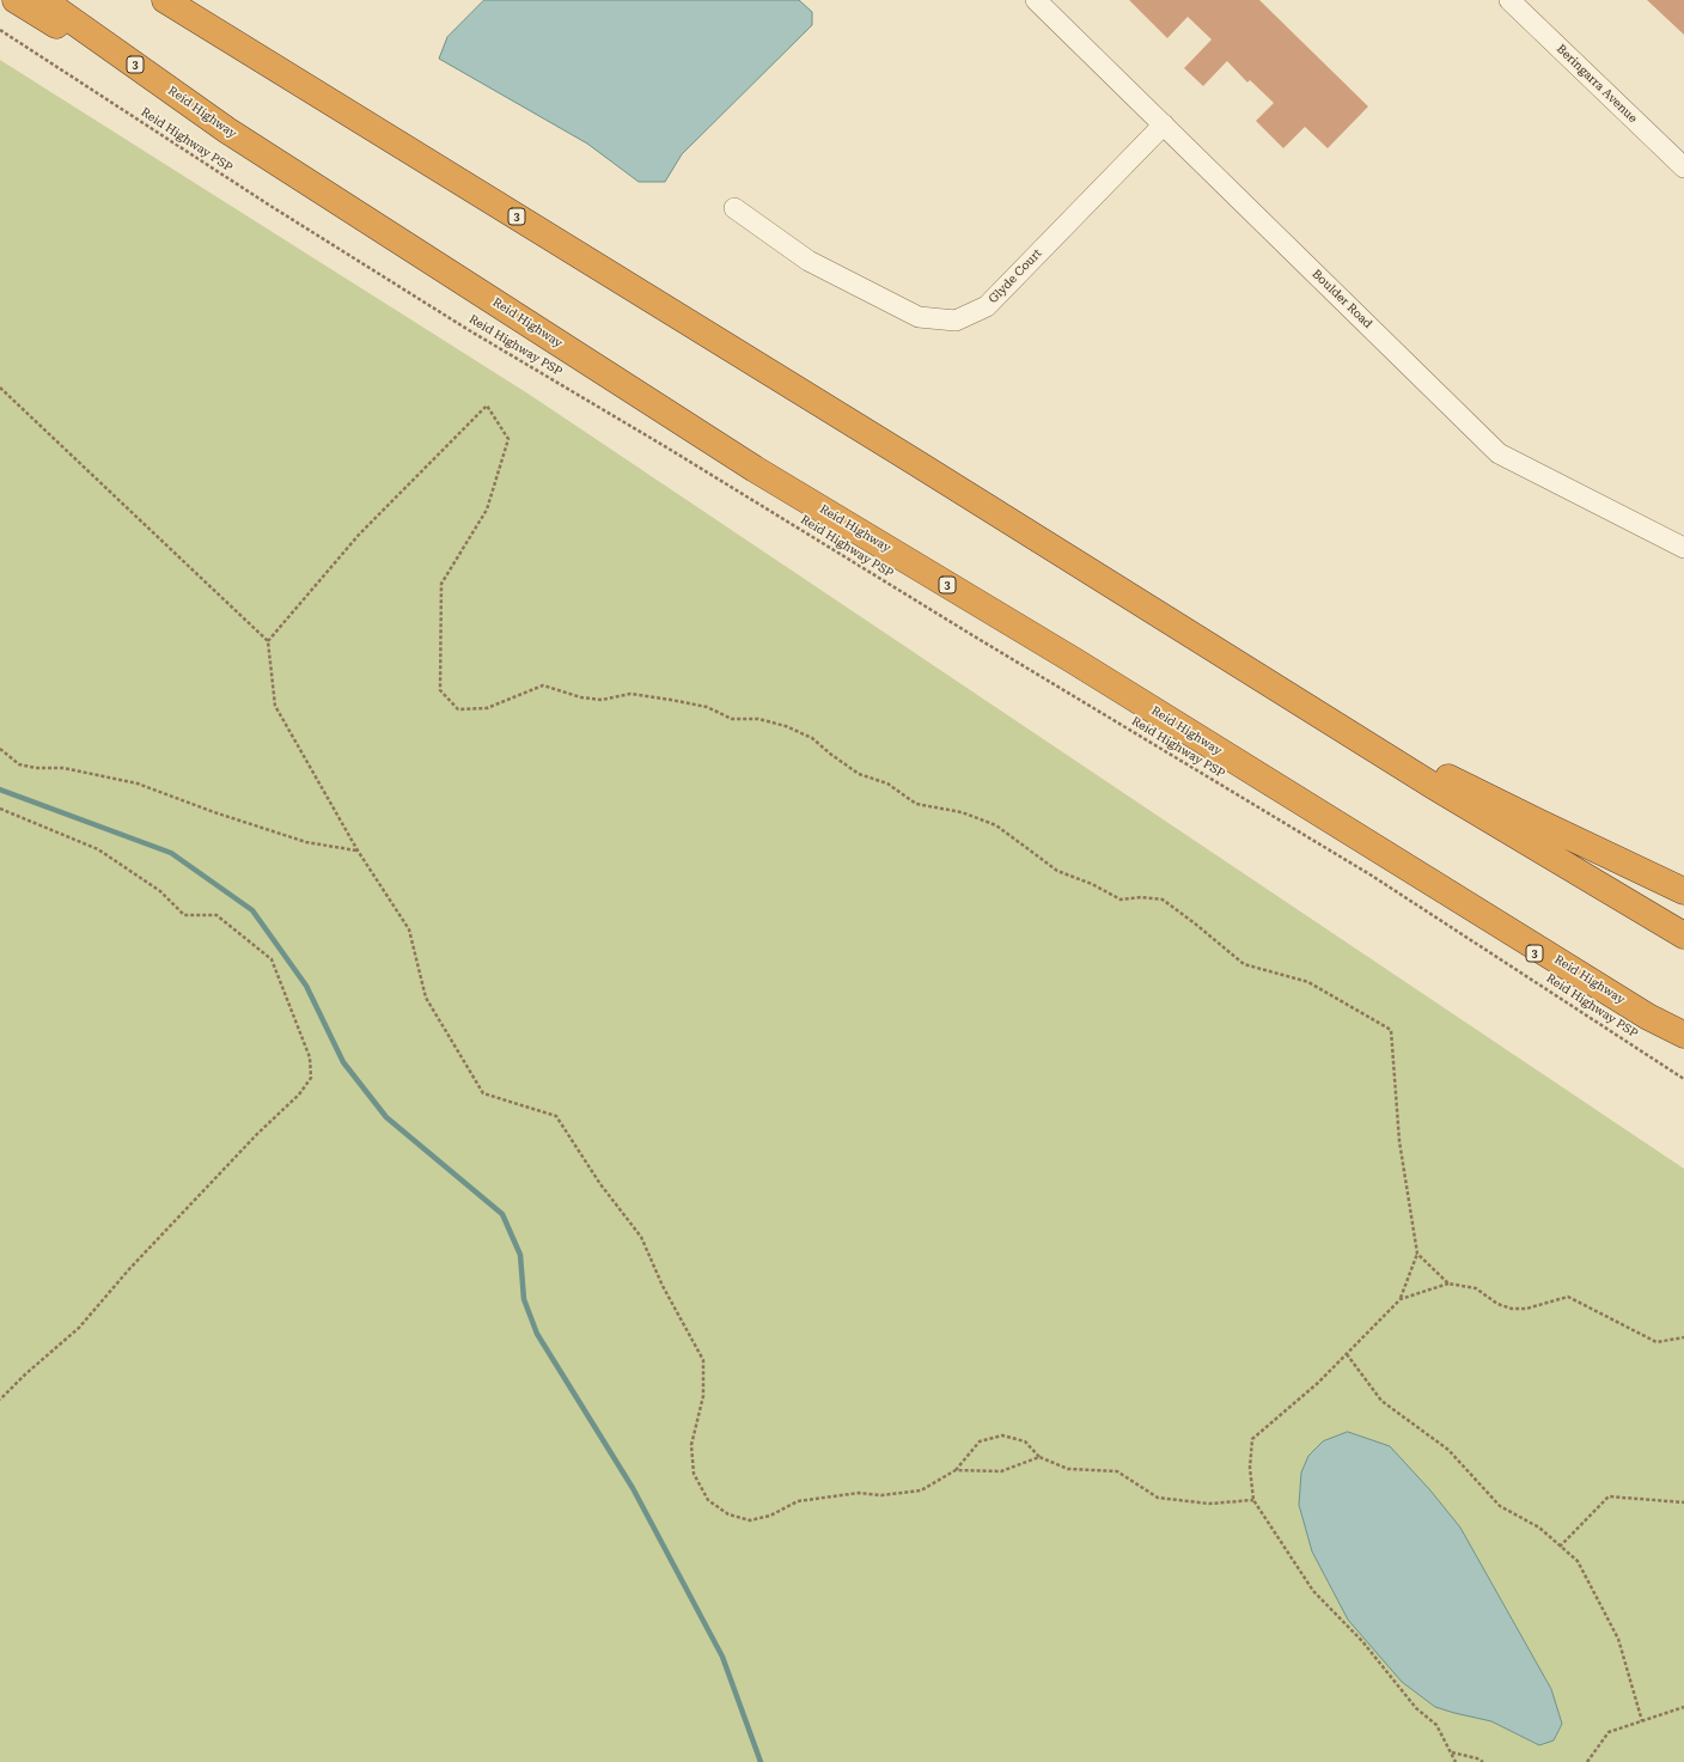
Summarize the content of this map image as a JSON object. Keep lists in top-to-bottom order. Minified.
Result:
{"streets":{"highway":["3","Reid Highway"],"street":["Beringarra Avenue","Glyde Court","Boulder Road"],"path":["Reid Highway PSP"]},"crossings":[["3","Reid Highway"],["Glyde Court","Boulder Road"]]}
